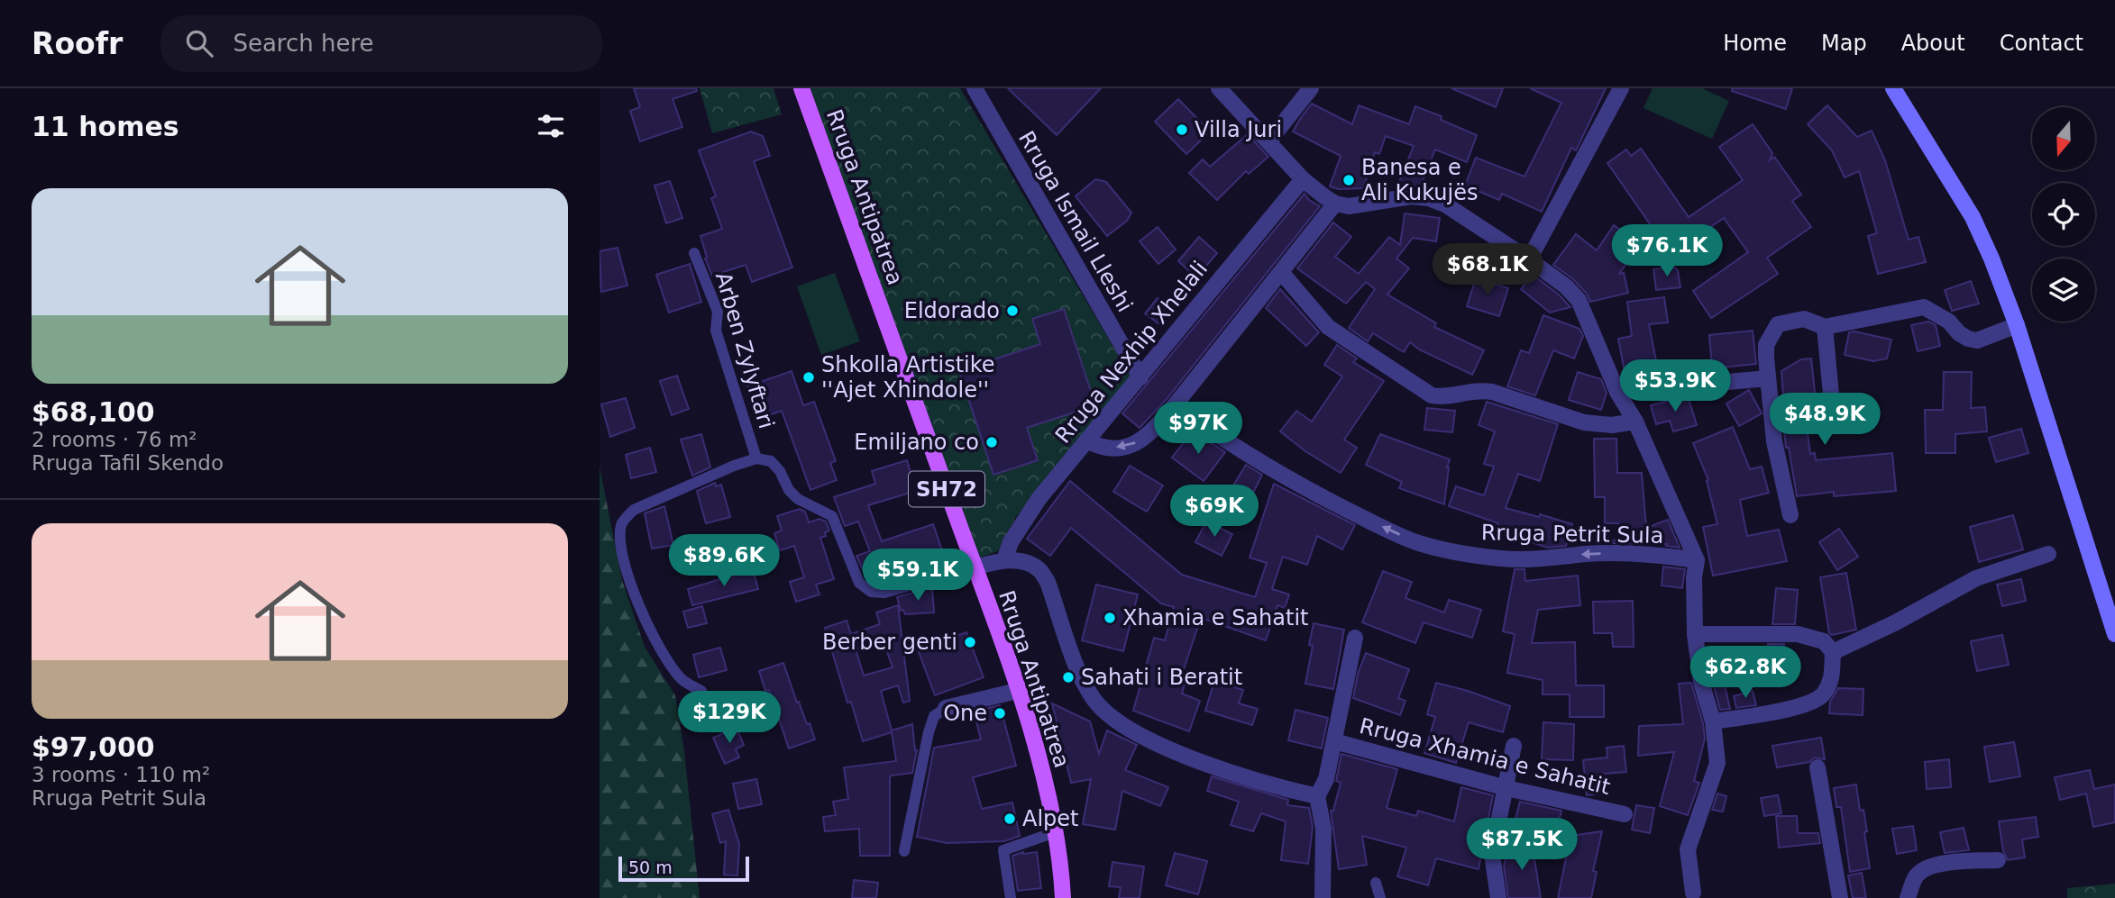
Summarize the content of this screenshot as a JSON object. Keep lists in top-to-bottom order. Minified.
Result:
{"streets":{"main road":["Rruga Antipatrea","SH72"],"street":["Rruga Ismail Lleshi","Rruga Nexhip Xhelali","Rruga Petrit Sula","Rruga Xhamia e Sahatit"],"lane":["Arben Zylyftari"]},"crossings":[["Rruga Antipatrea","Arben Zylyftari"],["Rruga Ismail Lleshi","Rruga Nexhip Xhelali"]],"one_way":["Rruga Petrit Sula"],"places":["Villa Juri","Banesa e Ali Kukujës","Eldorado","Shkolla Artistike ''Ajet Xhindole''","Emiljano co","Xhamia e Sahatit","Berber genti","Sahati i Beratit","One","Alpet"],"scale_bar":"50 m","north":"bottom","page":{"header":"Roofr","search":"Search here","nav":["Home","Map","About","Contact"],"heading":"11 homes","list":[{"name":"$68,100","note":"2 rooms · 76 m² · Rruga Tafil Skendo"},{"name":"$97,000","note":"3 rooms · 110 m² · Rruga Petrit Sula"}],"price":["$76.1K","$68.1K","$53.9K","$48.9K","$97K","$69K","$89.6K","$59.1K","$62.8K","$129K","$87.5K"],"scale":"50 m"}}
